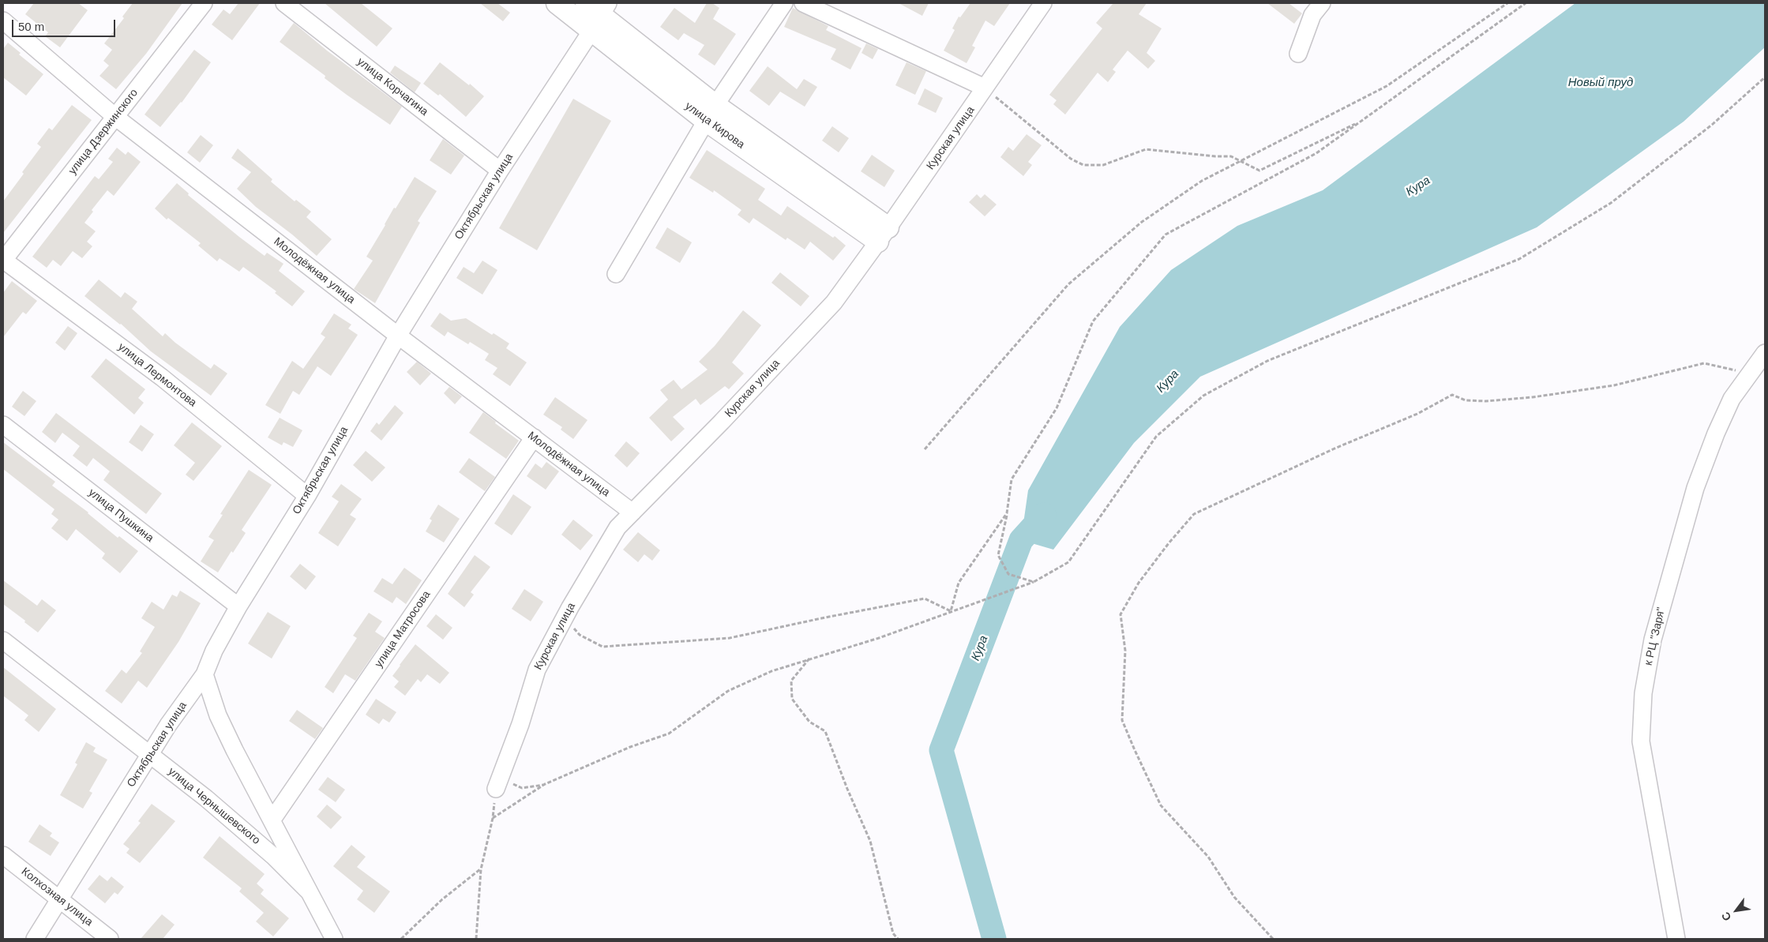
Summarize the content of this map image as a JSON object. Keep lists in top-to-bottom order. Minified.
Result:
{"streets":{"street":["улица Корчагина","улица Кирова","улица Дзержинского","Курская улица","Октябрьская улица","Молодёжная улица","улица Лермонтова","улица Пушкина","улица Матросова","к РЦ \"Заря\"","улица Чернышевского","Колхозная улица"]},"crossings":[["улица Корчагина","Октябрьская улица"],["улица Кирова","Курская улица"],["улица Кирова","Октябрьская улица"],["улица Дзержинского","Молодёжная улица"],["улица Дзержинского","улица Лермонтова"],["Курская улица","Молодёжная улица"],["Октябрьская улица","Молодёжная улица"],["Октябрьская улица","улица Лермонтова"],["Октябрьская улица","улица Пушкина"],["Октябрьская улица","улица Чернышевского"],["Октябрьская улица","Колхозная улица"],["Молодёжная улица","улица Матросова"]],"water":["Новый пруд","Кура"],"scale_bar":"50 m","north":"bottom left"}
